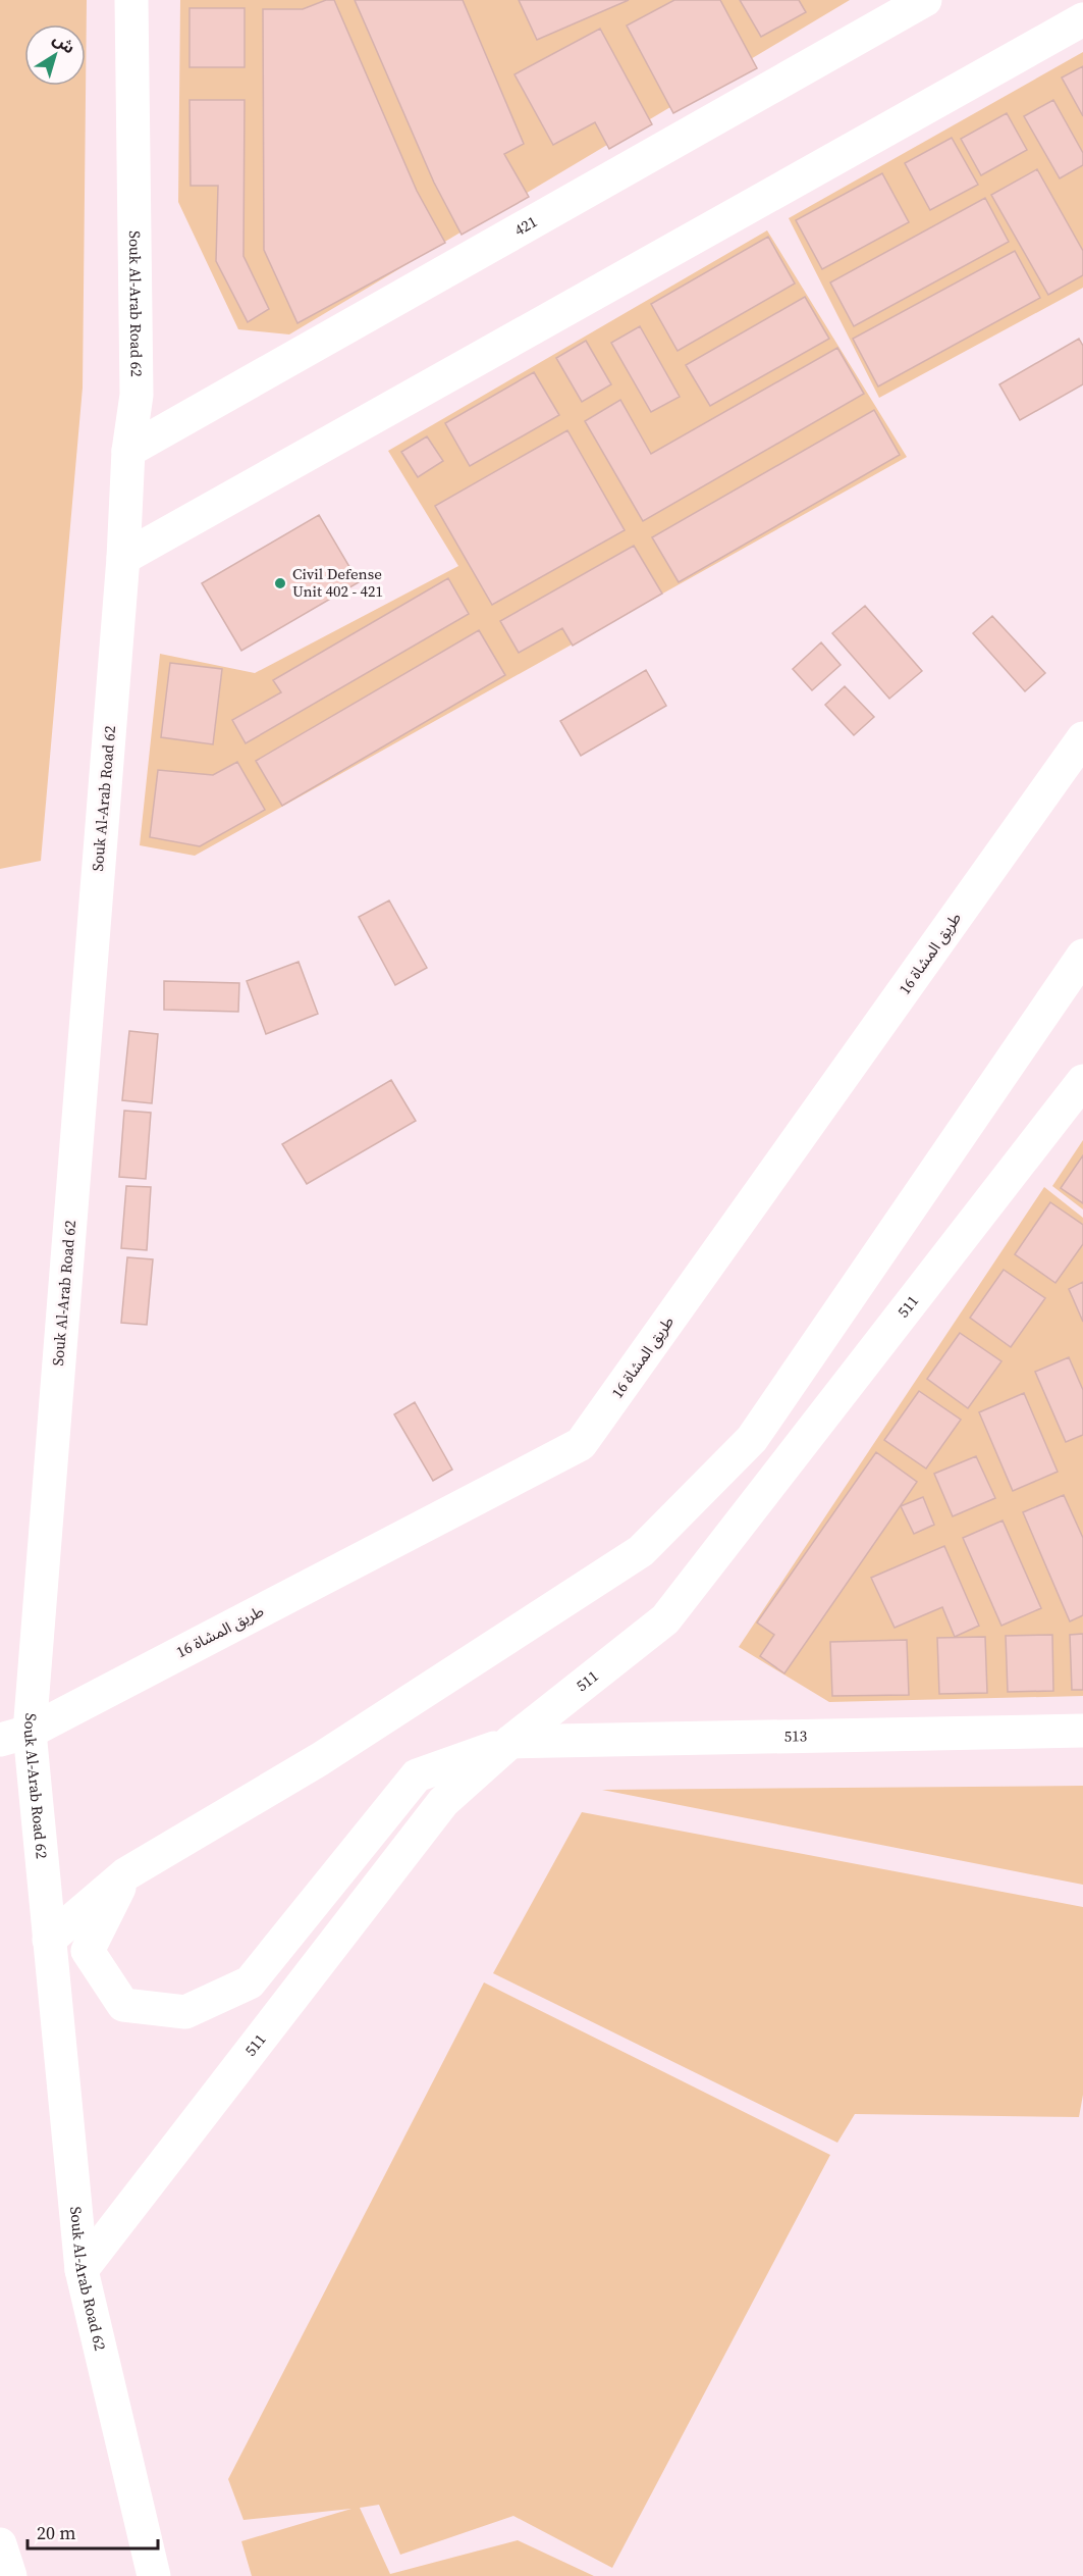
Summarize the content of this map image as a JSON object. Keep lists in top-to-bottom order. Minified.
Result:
{"streets":{"main road":["421","Souk Al-Arab Road 62","طريق المشاة 16","511","513"]},"crossings":[["421","Souk Al-Arab Road 62"],["Souk Al-Arab Road 62","طريق المشاة 16"],["Souk Al-Arab Road 62","511"],["511","513"]],"places":["Civil Defense Unit 402 - 421"],"scale_bar":"20 m","north":"top right"}
